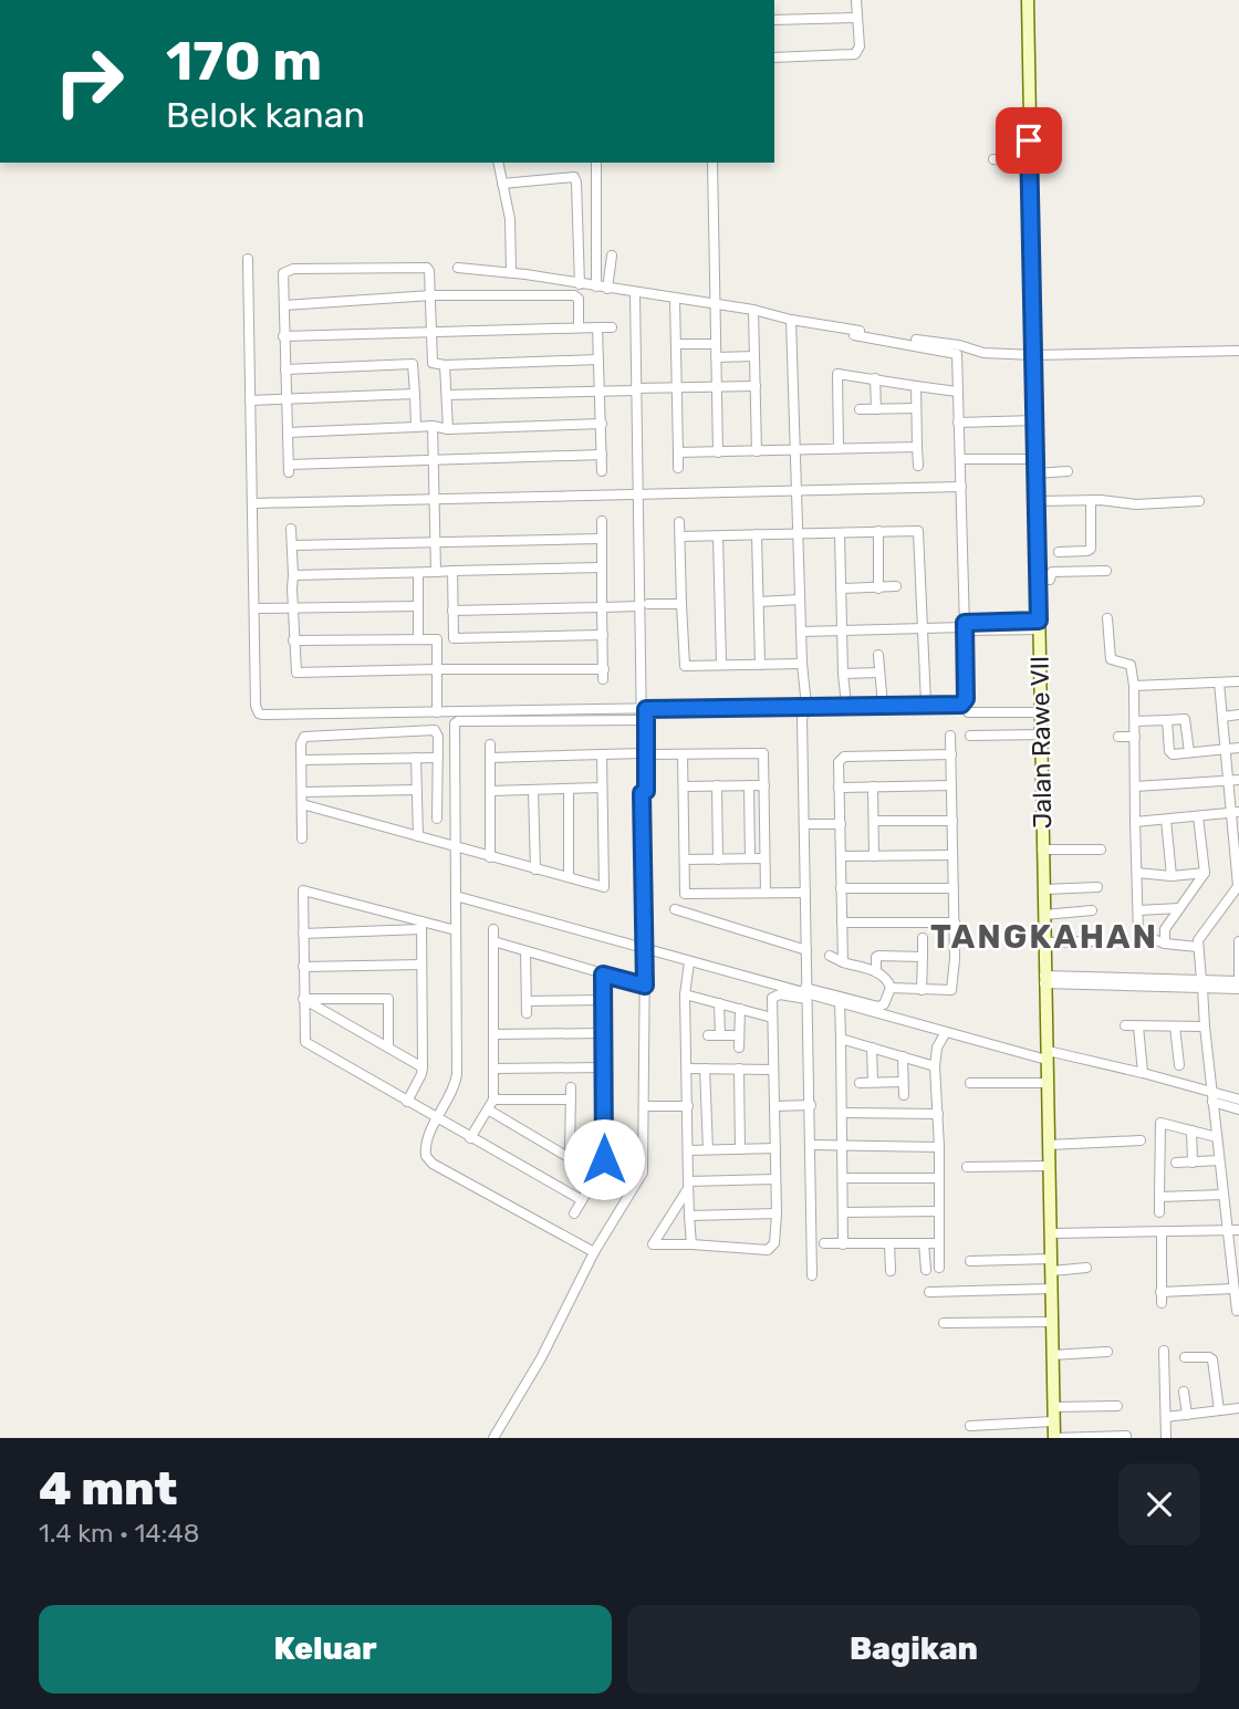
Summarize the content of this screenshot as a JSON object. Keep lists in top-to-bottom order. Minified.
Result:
{"streets":{"main road":["Jalan Rawe VII"]},"districts":["TANGKAHAN"],"page":{"turn":["170 m","Belok kanan"],"heading":["4 mnt","1.4 km · 14:48"],"buttons":["Keluar","Bagikan"]}}
